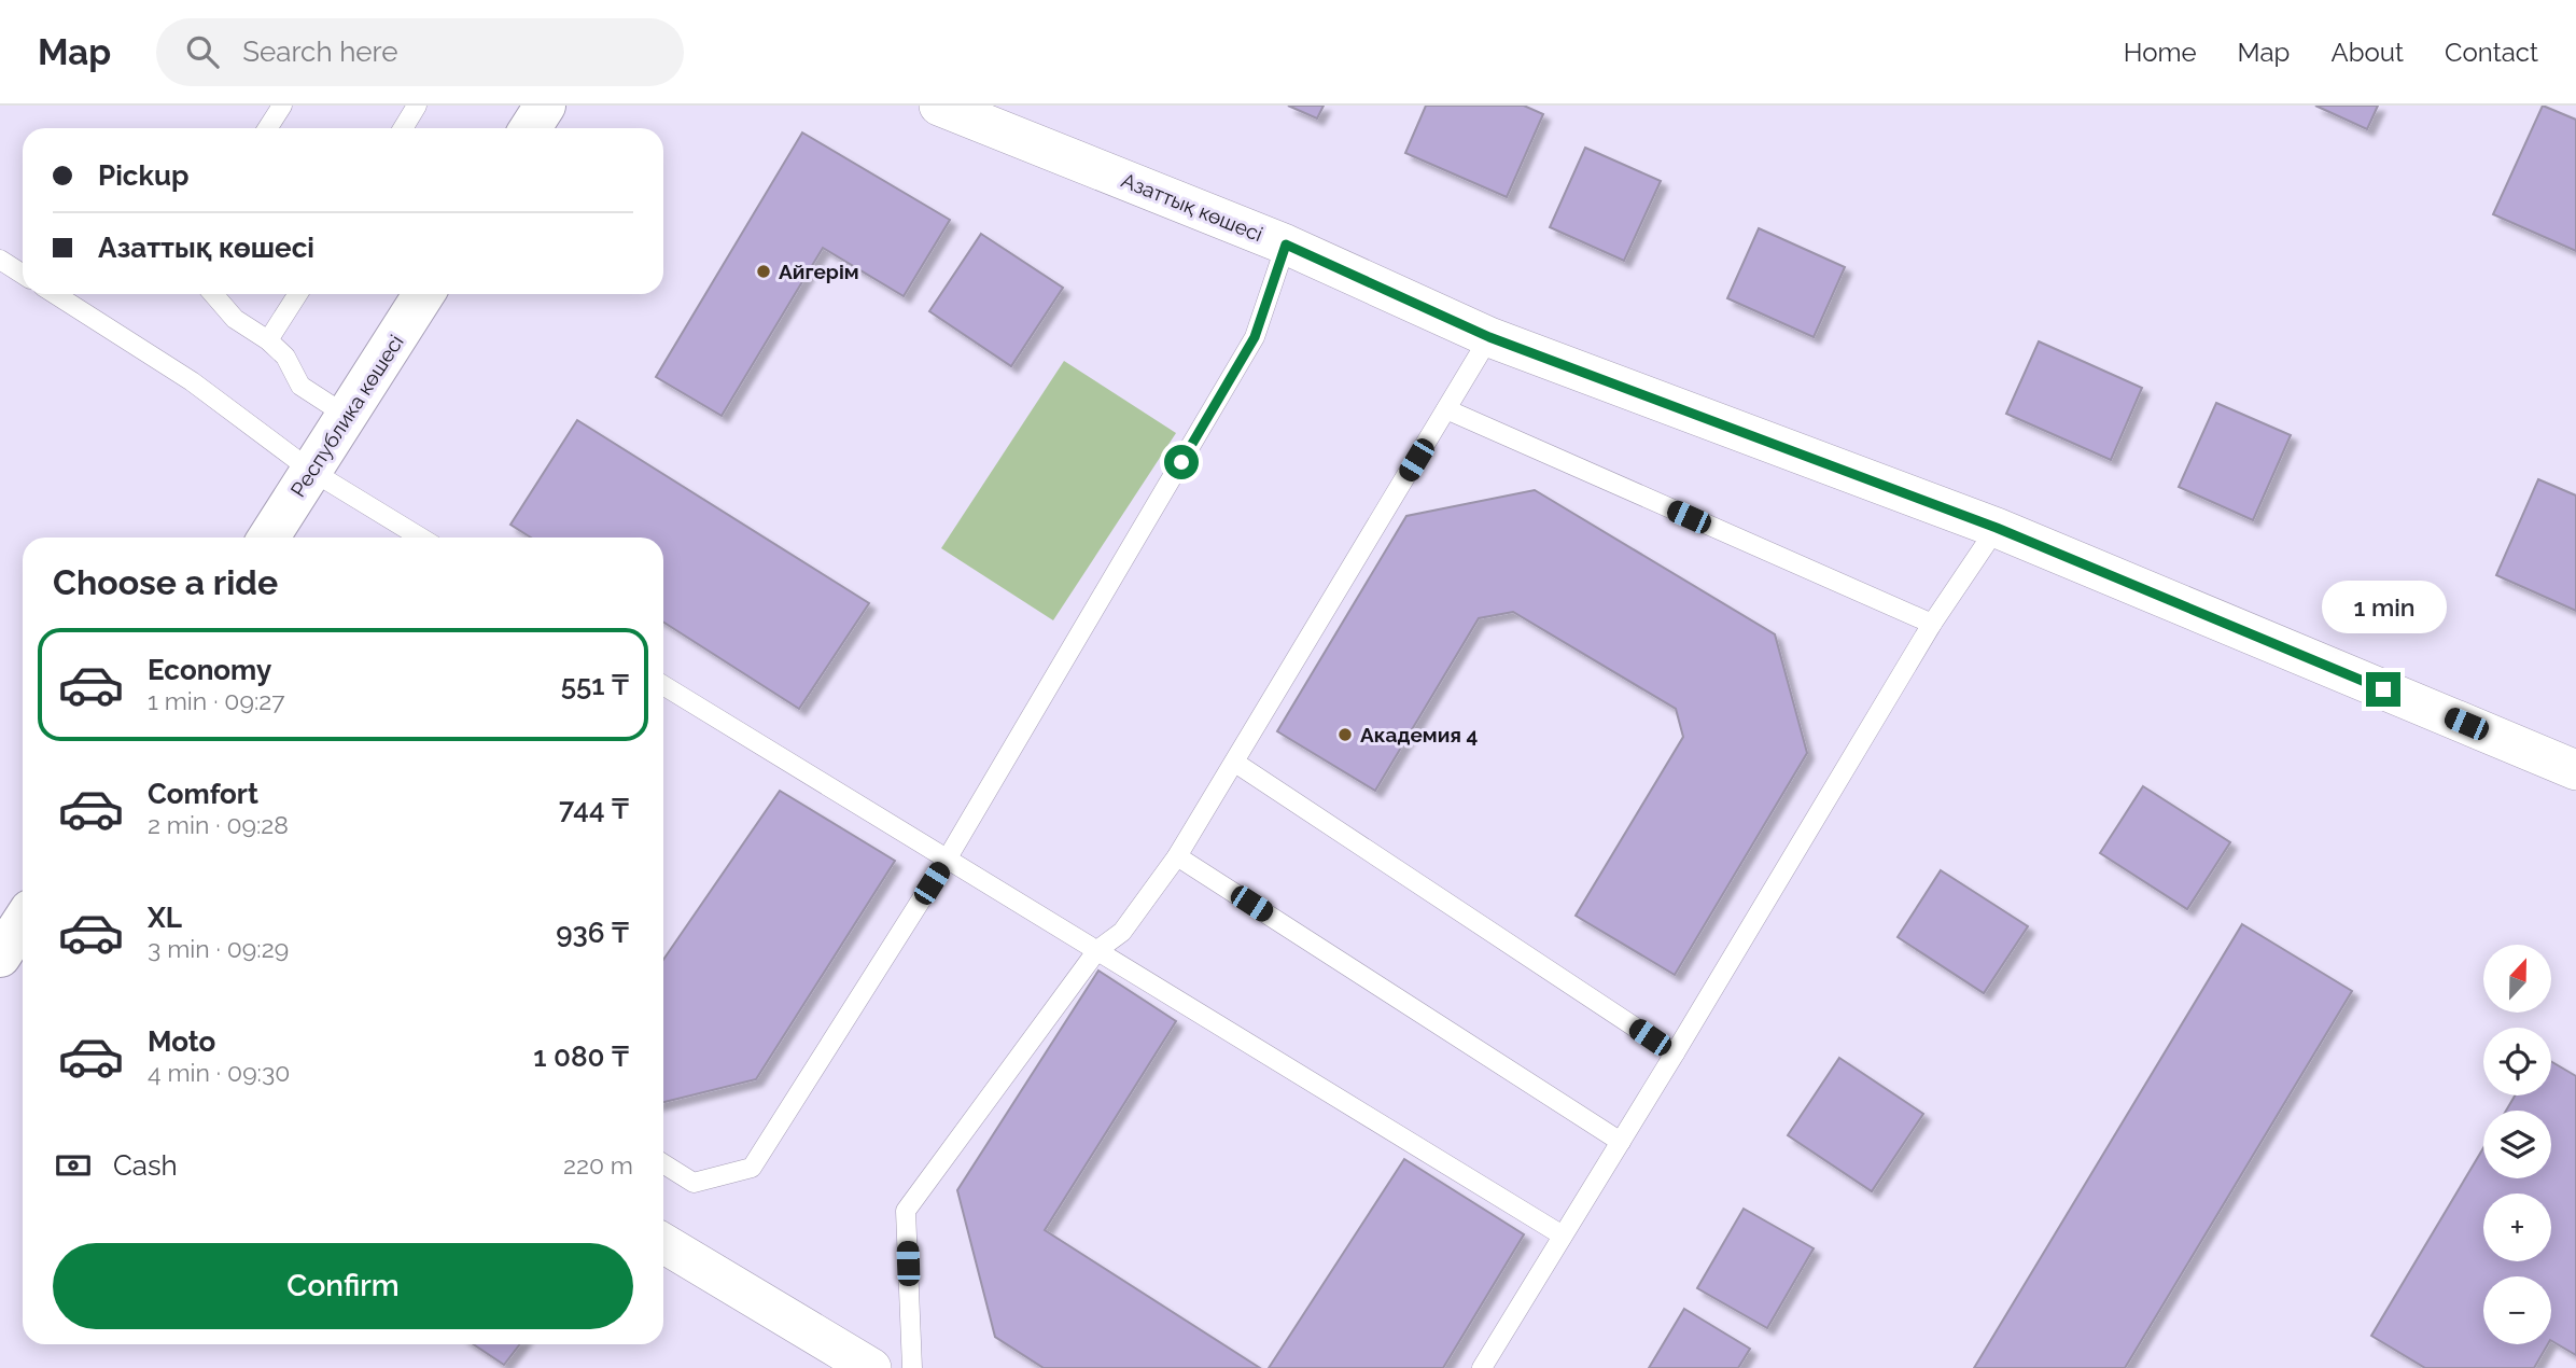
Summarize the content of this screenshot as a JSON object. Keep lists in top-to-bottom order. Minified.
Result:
{"streets":{"main road":["Республика көшесі"],"street":["Азаттық көшесі"]},"places":["Айгерім","Академия 4"],"north":"top","page":{"header":"Map","search":"Search here","nav":["Home","Map","About","Contact"],"banner":["Pickup","Азаттық көшесі"],"heading":"Choose a ride","bubble":"1 min","list":[{"name":"Economy","note":"1 min · 09:27","value":"551 ₸"},{"name":"Comfort","note":"2 min · 09:28","value":"744 ₸"},{"name":"XL","note":"3 min · 09:29","value":"936 ₸"},{"name":"Moto","note":"4 min · 09:30","value":"1 080 ₸"}],"map_buttons":["+","−"],"pay":["Cash","220 m"],"buttons":"Confirm"}}
